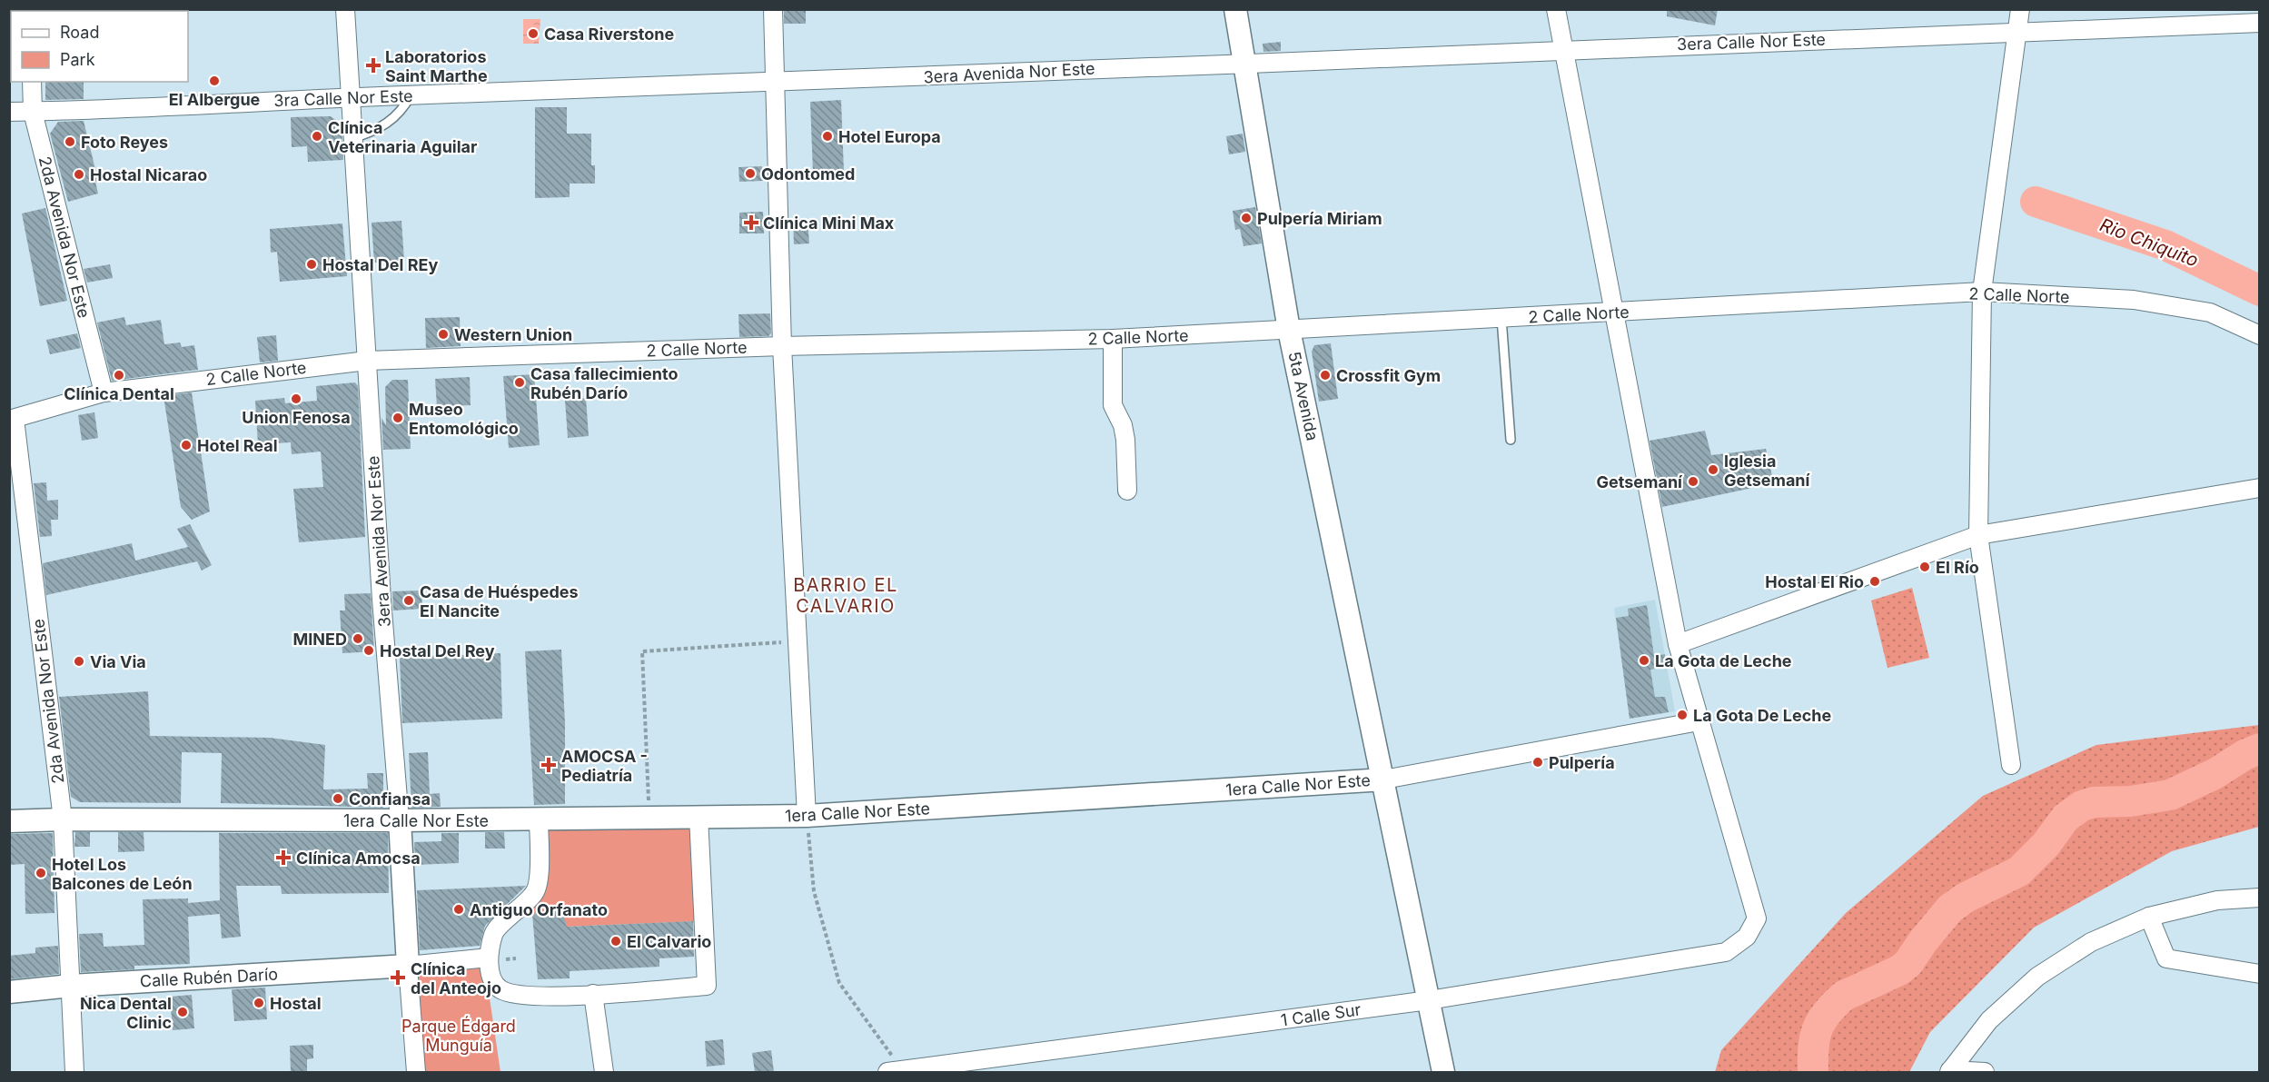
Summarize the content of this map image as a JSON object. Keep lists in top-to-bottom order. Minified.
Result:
{"streets":{"street":["3era Calle Nor Este","3era Avenida Nor Este","3ra Calle Nor Este","2da Avenida Nor Este","2 Calle Norte","5ta Avenida","1era Calle Nor Este","Calle Rubén Darío","1 Calle Sur"]},"crossings":[["3era Calle Nor Este","3era Avenida Nor Este"],["3era Calle Nor Este","5ta Avenida"],["3era Avenida Nor Este","3ra Calle Nor Este"],["3era Avenida Nor Este","2 Calle Norte"],["3era Avenida Nor Este","5ta Avenida"],["3era Avenida Nor Este","1era Calle Nor Este"],["3era Avenida Nor Este","Calle Rubén Darío"],["3ra Calle Nor Este","2da Avenida Nor Este"],["2da Avenida Nor Este","2 Calle Norte"],["2da Avenida Nor Este","1era Calle Nor Este"],["2da Avenida Nor Este","Calle Rubén Darío"],["2 Calle Norte","5ta Avenida"],["5ta Avenida","1era Calle Nor Este"],["5ta Avenida","1 Calle Sur"],["1era Calle Nor Este","1 Calle Sur"]],"districts":["BARRIO EL CALVARIO"],"water":["Rio Chiquito"],"parks":["Parque Édgard Munguía"],"places":{"other":["Casa Riverstone","El Albergue","Clínica Veterinaria Aguilar","Hotel Europa","Foto Reyes","Odontomed","Hostal Nicarao","Pulpería Miriam","Hostal Del REy","Western Union","Clínica Dental","Crossfit Gym","Casa fallecimiento Rubén Darío","Union Fenosa","Museo Entomológico","Hotel Real","Iglesia Getsemaní","Getsemaní","El Río","Hostal El Rio","Casa de Huéspedes El Nancite","MINED","Hostal Del Rey","La Gota de Leche","Via Via","La Gota De Leche","Pulpería","Confiansa","Hotel Los Balcones de León","Antiguo Orfanato","El Calvario","Hostal","Nica Dental Clinic"],"health":["Laboratorios Saint Marthe","Clínica Mini Max","AMOCSA - Pediatría","Clínica Amocsa","Clínica del Anteojo"]},"legend":["Road","Park"]}
